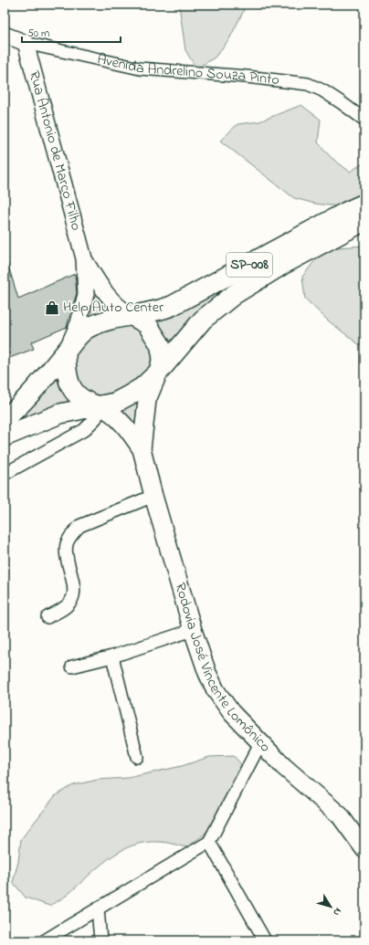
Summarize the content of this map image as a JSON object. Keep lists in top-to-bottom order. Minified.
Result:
{"streets":{"main road":["SP-008","Rodovia José Vincente Lomônico"],"street":["Avenida Andrelino Souza Pinto","Rua Antonio de Marco Filho"]},"crossings":[["Avenida Andrelino Souza Pinto","Rua Antonio de Marco Filho"],["Rua Antonio de Marco Filho","SP-008"],["Rua Antonio de Marco Filho","Rodovia José Vincente Lomônico"],["SP-008","Rodovia José Vincente Lomônico"]],"places":{"shop":["Help Auto Center"]},"scale_bar":"50 m","north":"bottom right"}
